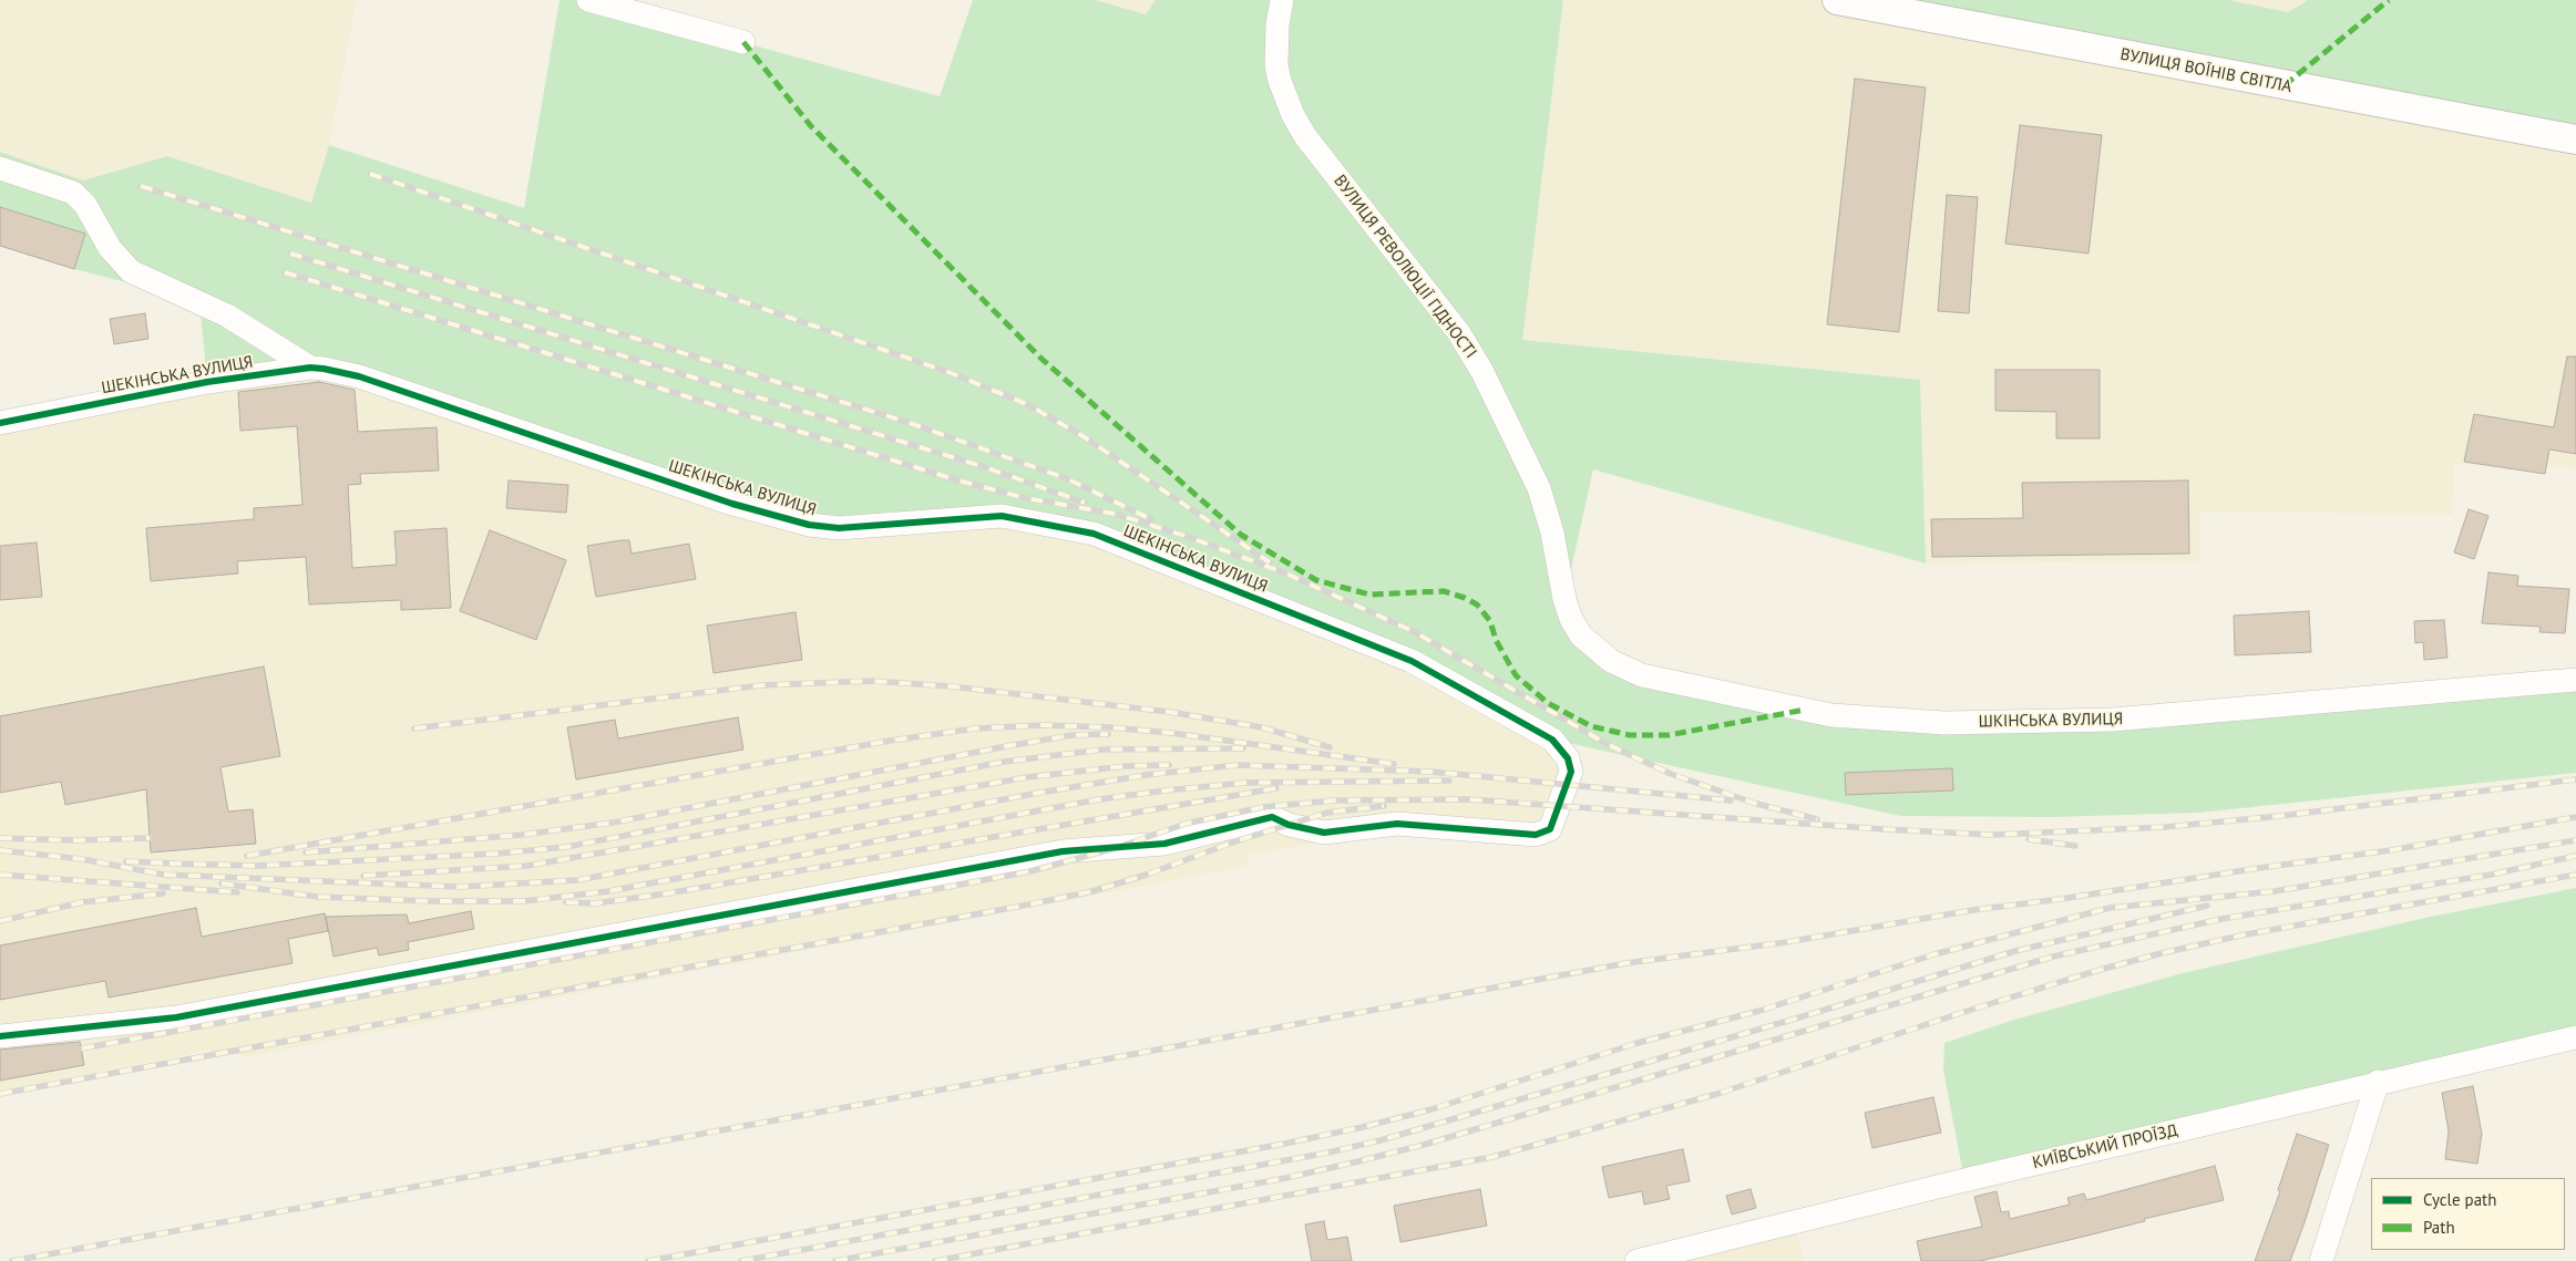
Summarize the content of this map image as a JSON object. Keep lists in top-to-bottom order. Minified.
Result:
{"streets":{"street":["ВУЛИЦЯ ВОЇНІВ СВІТЛА","ВУЛИЦЯ РЕВОЛЮЦІЇ ГІДНОСТІ","ШЕКІНСЬКА ВУЛИЦЯ","ШКІНСЬКА ВУЛИЦЯ","КИЇВСЬКИЙ ПРОЇЗД"]},"crossings":[["ВУЛИЦЯ РЕВОЛЮЦІЇ ГІДНОСТІ","ШКІНСЬКА ВУЛИЦЯ"]],"legend":["Cycle path","Path"]}
